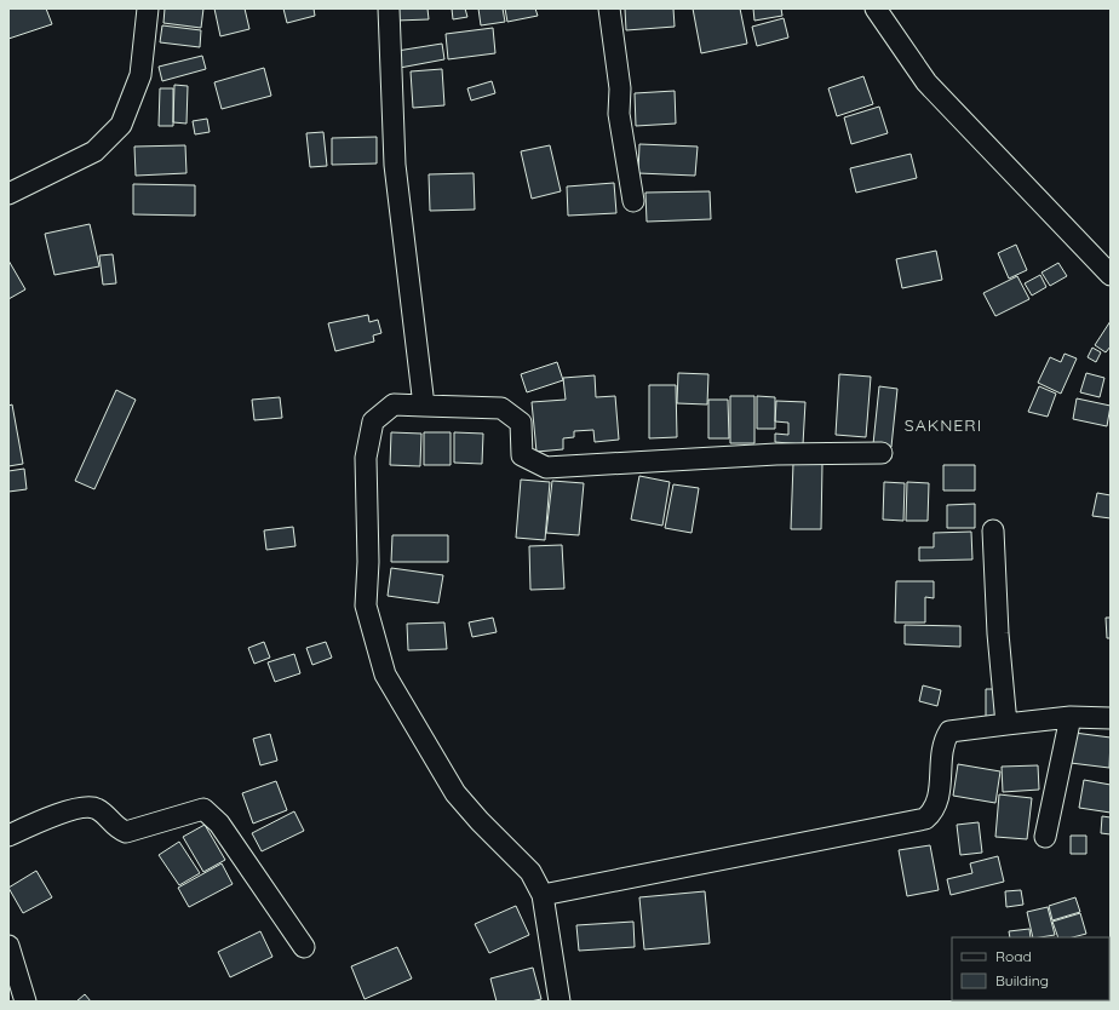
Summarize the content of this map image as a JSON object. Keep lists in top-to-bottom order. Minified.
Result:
{"districts":["SAKNERI"],"legend":["Road","Building"]}
